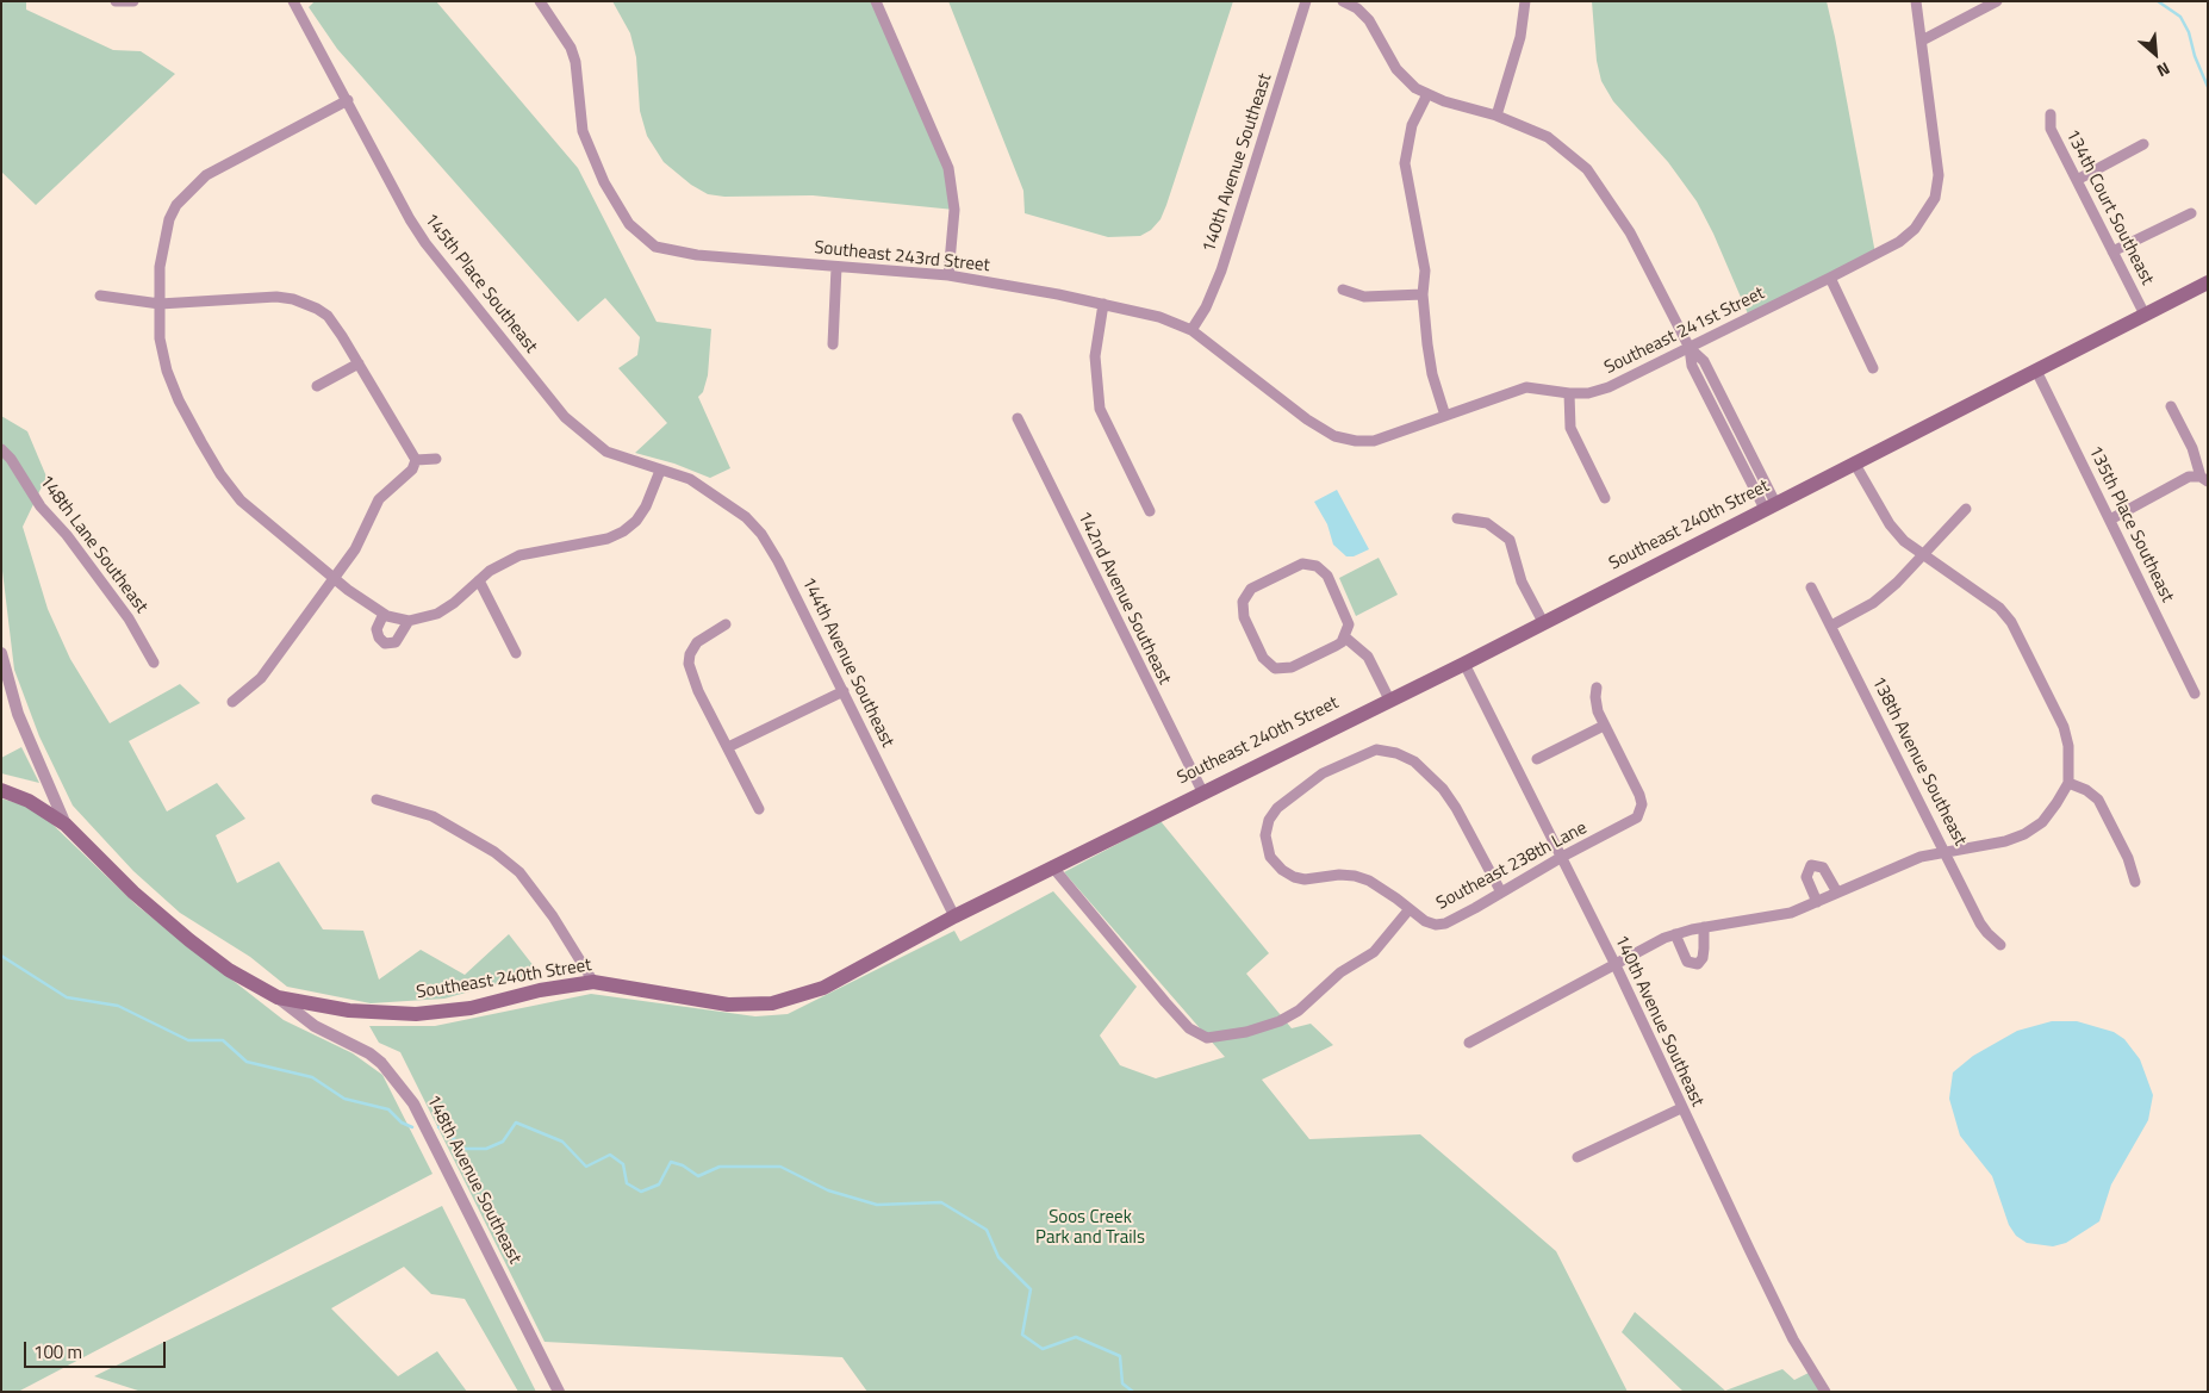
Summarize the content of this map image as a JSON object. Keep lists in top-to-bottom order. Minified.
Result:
{"streets":{"main road":["Southeast 240th Street","148th Avenue Southeast"],"street":["140th Avenue Southeast","134th Court Southeast","Southeast 243rd Street","145th Place Southeast","Southeast 241st Street","135th Place Southeast","148th Lane Southeast","142nd Avenue Southeast","144th Avenue Southeast","138th Avenue Southeast","Southeast 238th Lane"]},"crossings":[["140th Avenue Southeast","Southeast 243rd Street"],["140th Avenue Southeast","Southeast 241st Street"],["140th Avenue Southeast","Southeast 240th Street"],["140th Avenue Southeast","Southeast 238th Lane"],["134th Court Southeast","Southeast 240th Street"],["Southeast 243rd Street","Southeast 241st Street"],["145th Place Southeast","144th Avenue Southeast"],["135th Place Southeast","Southeast 240th Street"],["Southeast 240th Street","142nd Avenue Southeast"],["Southeast 240th Street","144th Avenue Southeast"],["Southeast 240th Street","148th Avenue Southeast"]],"parks":["Soos Creek Park and Trails"],"scale_bar":"100 m","north":"bottom right"}
